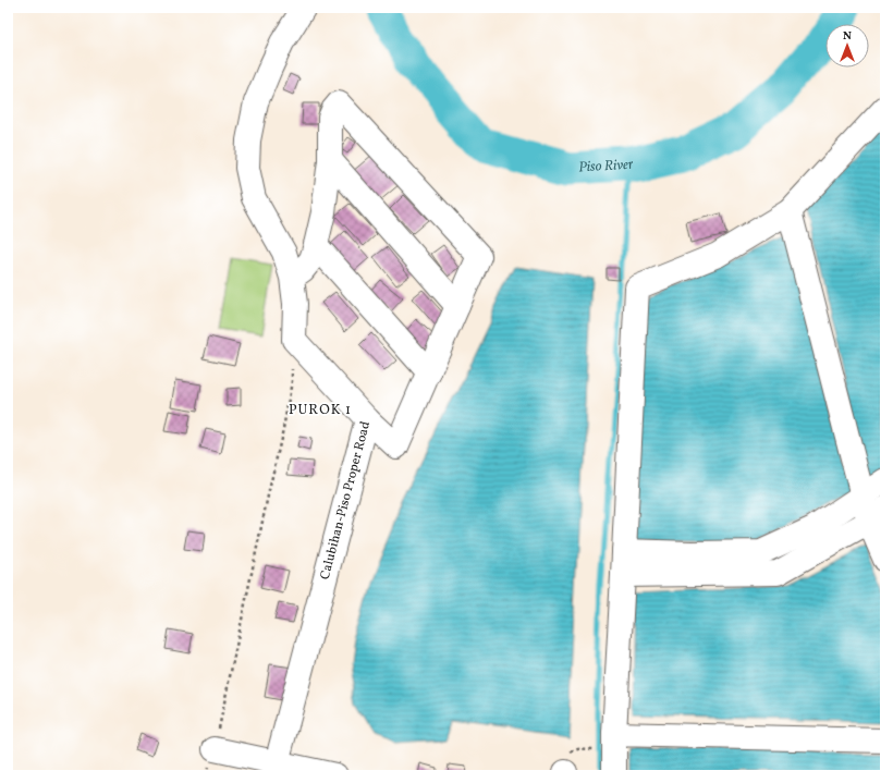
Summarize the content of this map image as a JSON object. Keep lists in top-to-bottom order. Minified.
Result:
{"streets":{"street":["Calubihan-Piso Proper Road"]},"districts":["PUROK 1"],"water":["Piso River"],"north":"top"}
